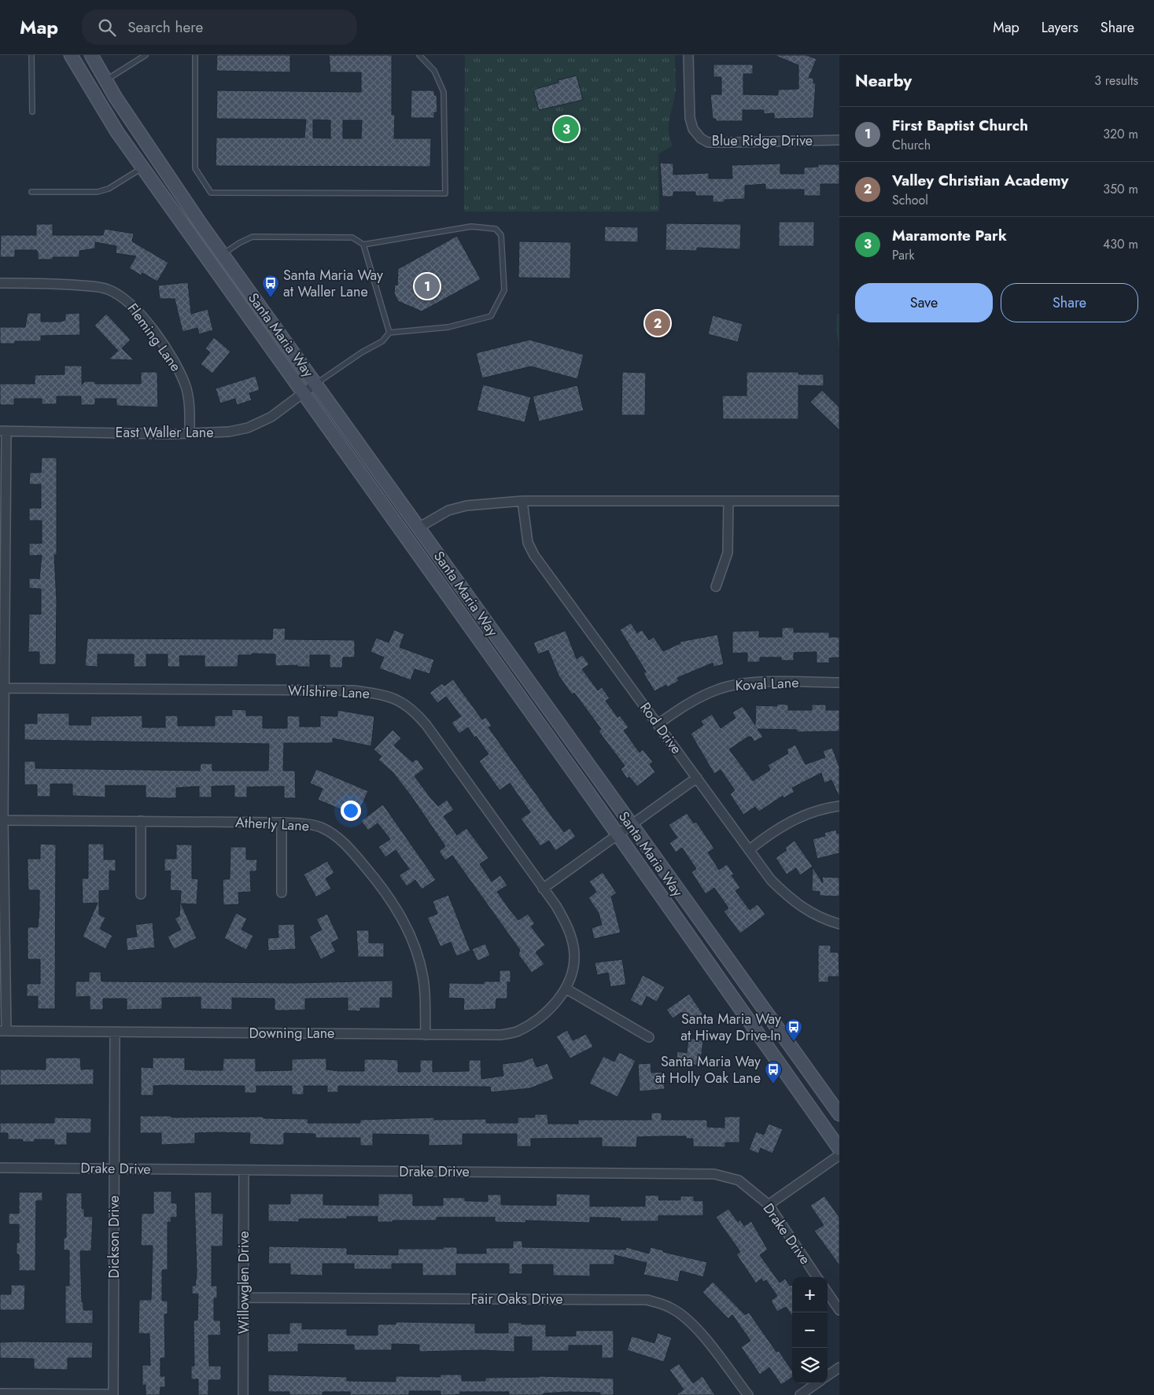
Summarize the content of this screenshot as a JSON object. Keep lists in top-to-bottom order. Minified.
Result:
{"streets":{"main road":["Santa Maria Way"],"street":["Blue Ridge Drive","Fleming Lane","East Waller Lane","Koval Lane","Wilshire Lane","Rod Drive","Atherly Lane","Downing Lane","Drake Drive","Dickson Drive","Willowglen Drive","Fair Oaks Drive"]},"crossings":[["Santa Maria Way","East Waller Lane"],["Fleming Lane","East Waller Lane"],["Koval Lane","Rod Drive"],["Wilshire Lane","Downing Lane"],["Atherly Lane","Downing Lane"],["Downing Lane","Dickson Drive"],["Drake Drive","Dickson Drive"],["Drake Drive","Willowglen Drive"],["Willowglen Drive","Fair Oaks Drive"]],"places":{"bus stop":["Santa Maria Way at Waller Lane","Santa Maria Way at Hiway Drive-In","Santa Maria Way at Holly Oak Lane"]},"page":{"header":"Map","search":"Search here","nav":["Map","Layers","Share"],"heading":["Nearby","3 results"],"list":[{"mark":"1","name":"First Baptist Church","note":"Church","value":"320 m"},{"mark":"2","name":"Valley Christian Academy","note":"School","value":"350 m"},{"mark":"3","name":"Maramonte Park","note":"Park","value":"430 m"}],"pins":["3","1","2"],"buttons":["Save","Share"],"map_buttons":["+","−"]}}
